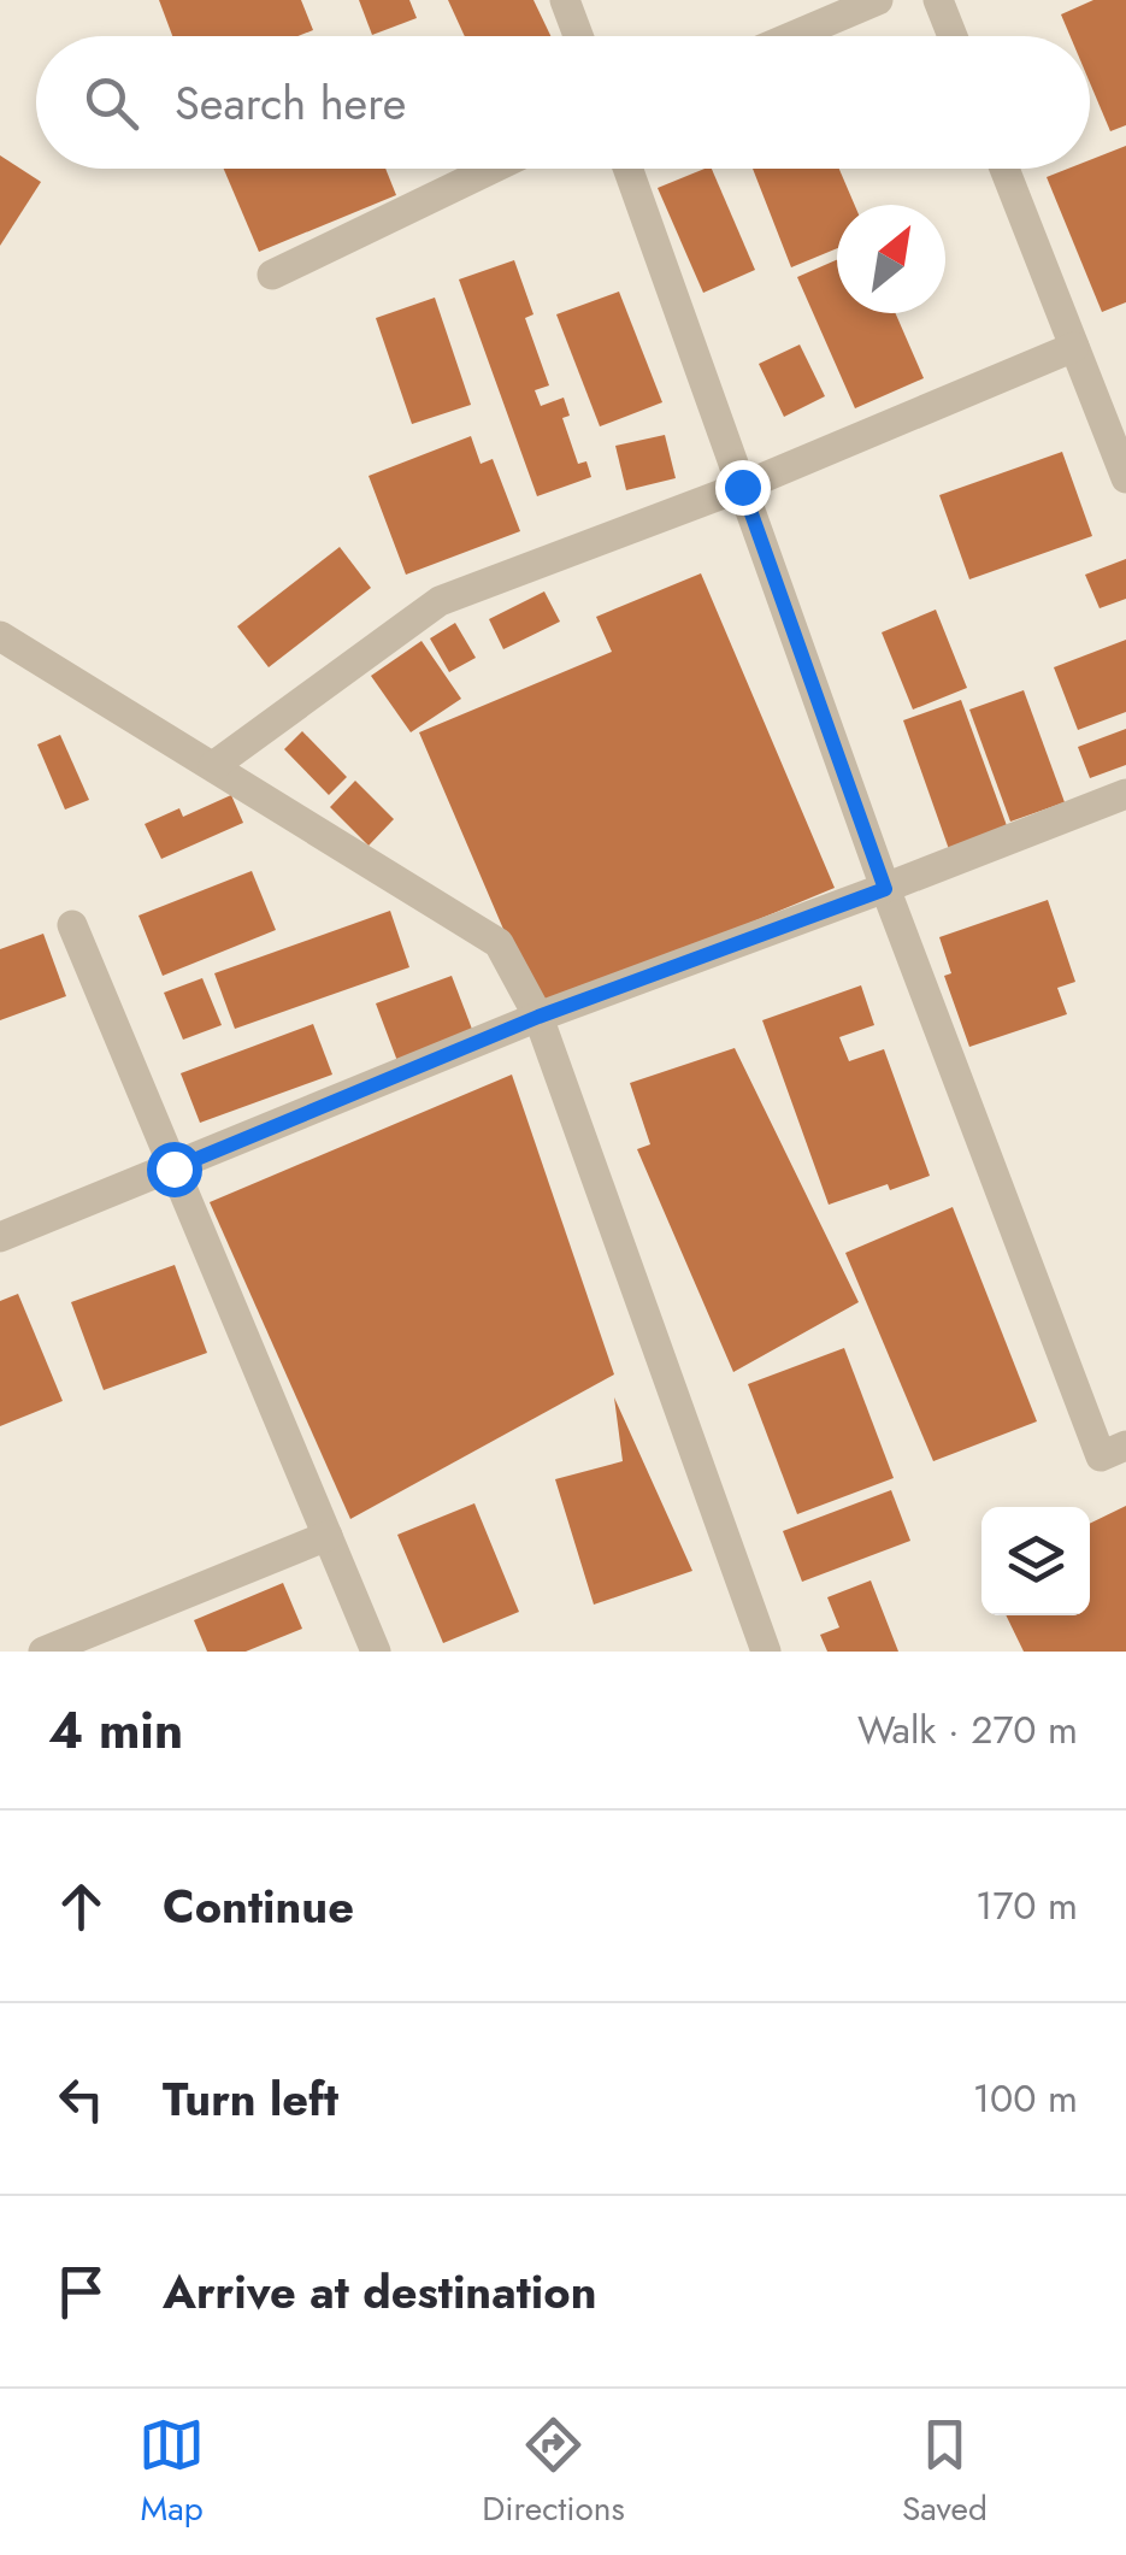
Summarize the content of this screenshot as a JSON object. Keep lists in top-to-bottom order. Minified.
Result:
{"north":"top right","page":{"search":"Search here","heading":["4 min","Walk · 270 m"],"list":[["Continue","170 m"],["Turn left","100 m"],"Arrive at destination"],"nav":["Map","Directions","Saved"]}}
